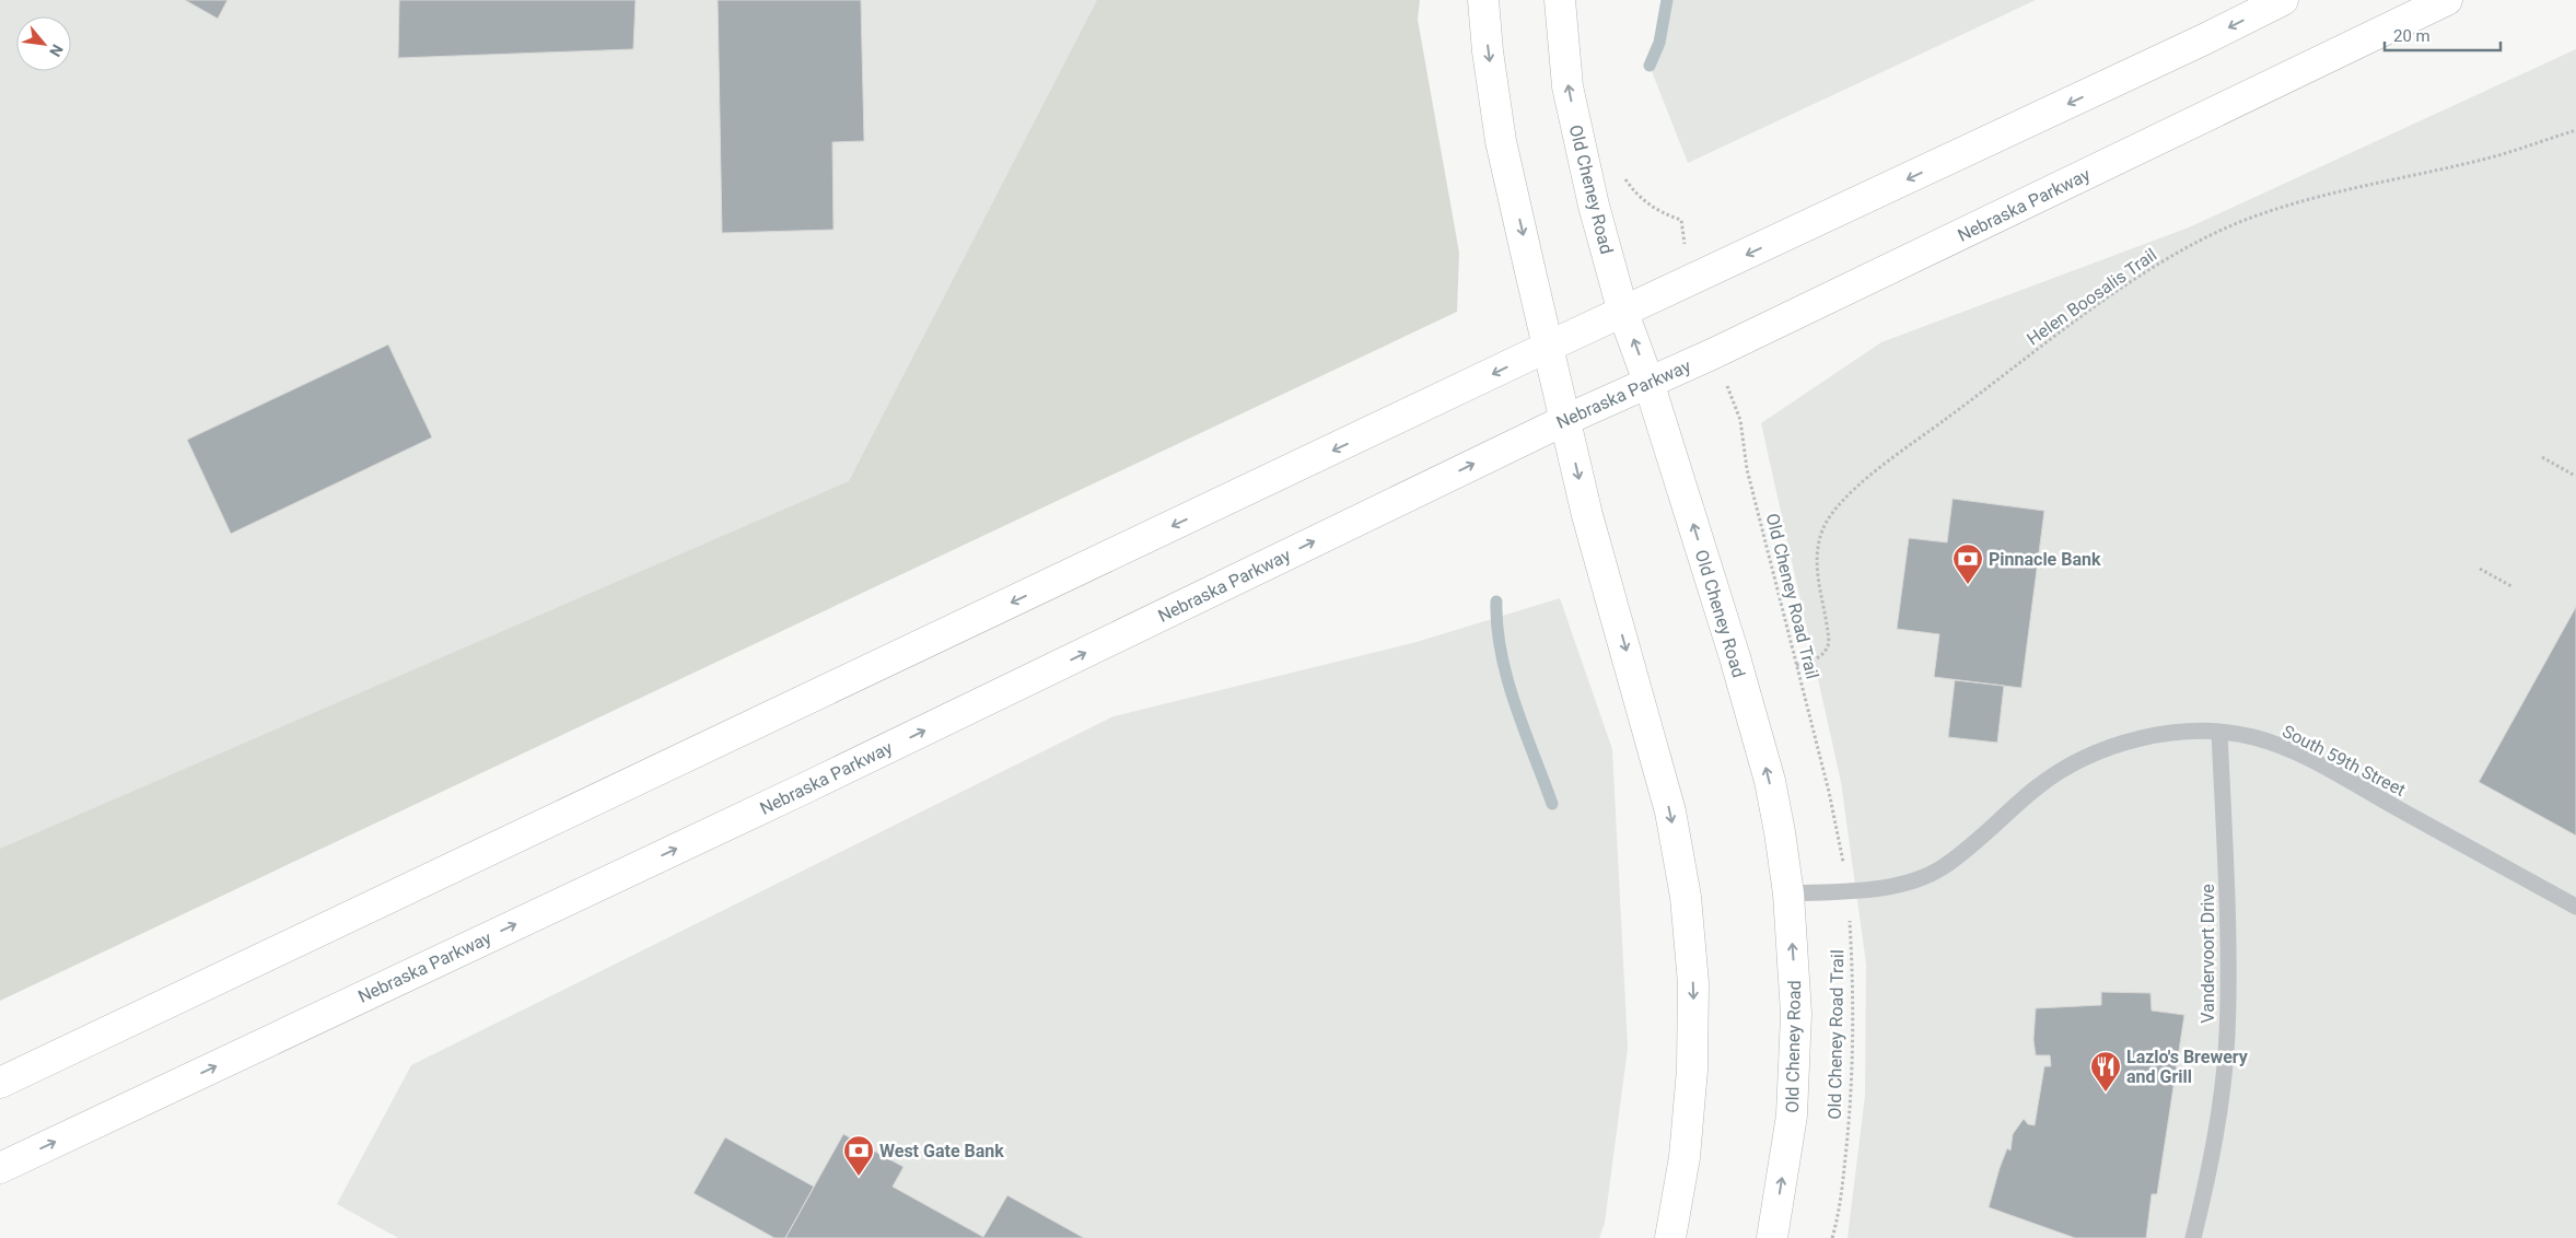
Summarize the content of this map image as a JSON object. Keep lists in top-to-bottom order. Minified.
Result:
{"streets":{"main road":["Old Cheney Road","Nebraska Parkway"],"lane":["South 59th Street","Vandervoort Drive"],"path":["Helen Boosalis Trail","Old Cheney Road Trail"]},"crossings":[["Old Cheney Road","Nebraska Parkway"],["Old Cheney Road","South 59th Street"],["Nebraska Parkway","Old Cheney Road Trail"],["Helen Boosalis Trail","Old Cheney Road Trail"],["Old Cheney Road Trail","South 59th Street"],["South 59th Street","Vandervoort Drive"]],"places":{"bank":["Pinnacle Bank","West Gate Bank"],"restaurant":["Lazlo's Brewery and Grill"]},"scale_bar":"20 m","north":"bottom right"}
